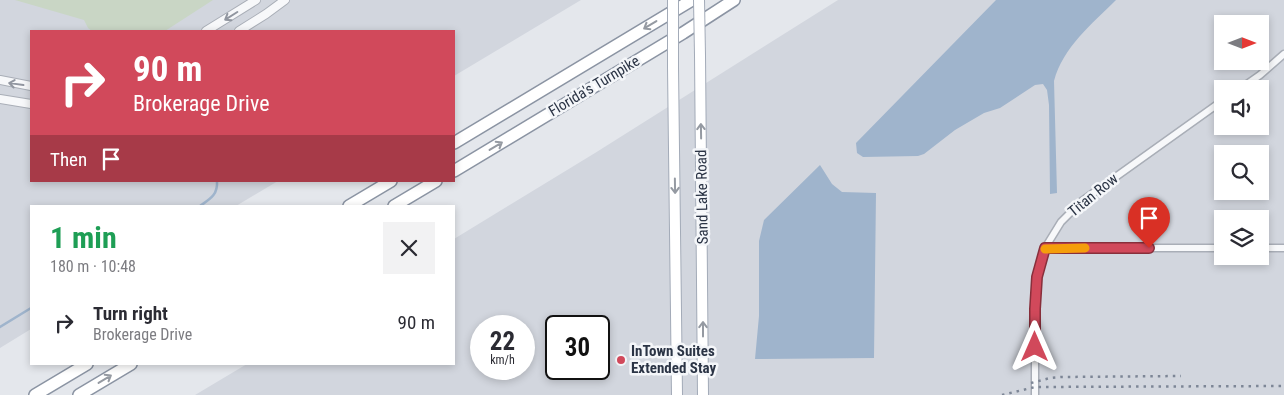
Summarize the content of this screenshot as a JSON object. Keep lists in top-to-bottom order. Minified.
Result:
{"streets":{"highway":["Florida's Turnpike"],"main road":["Sand Lake Road"],"street":["Titan Row"]},"places":["InTown Suites Extended Stay"],"north":"right","page":{"turn":["90 m","Brokerage Drive"],"then":"Then","heading":["1 min","180 m · 10:48"],"list":[{"name":"Turn right","note":"Brokerage Drive","value":"90 m"}],"speed":"22 km/h","limit":"30"}}
